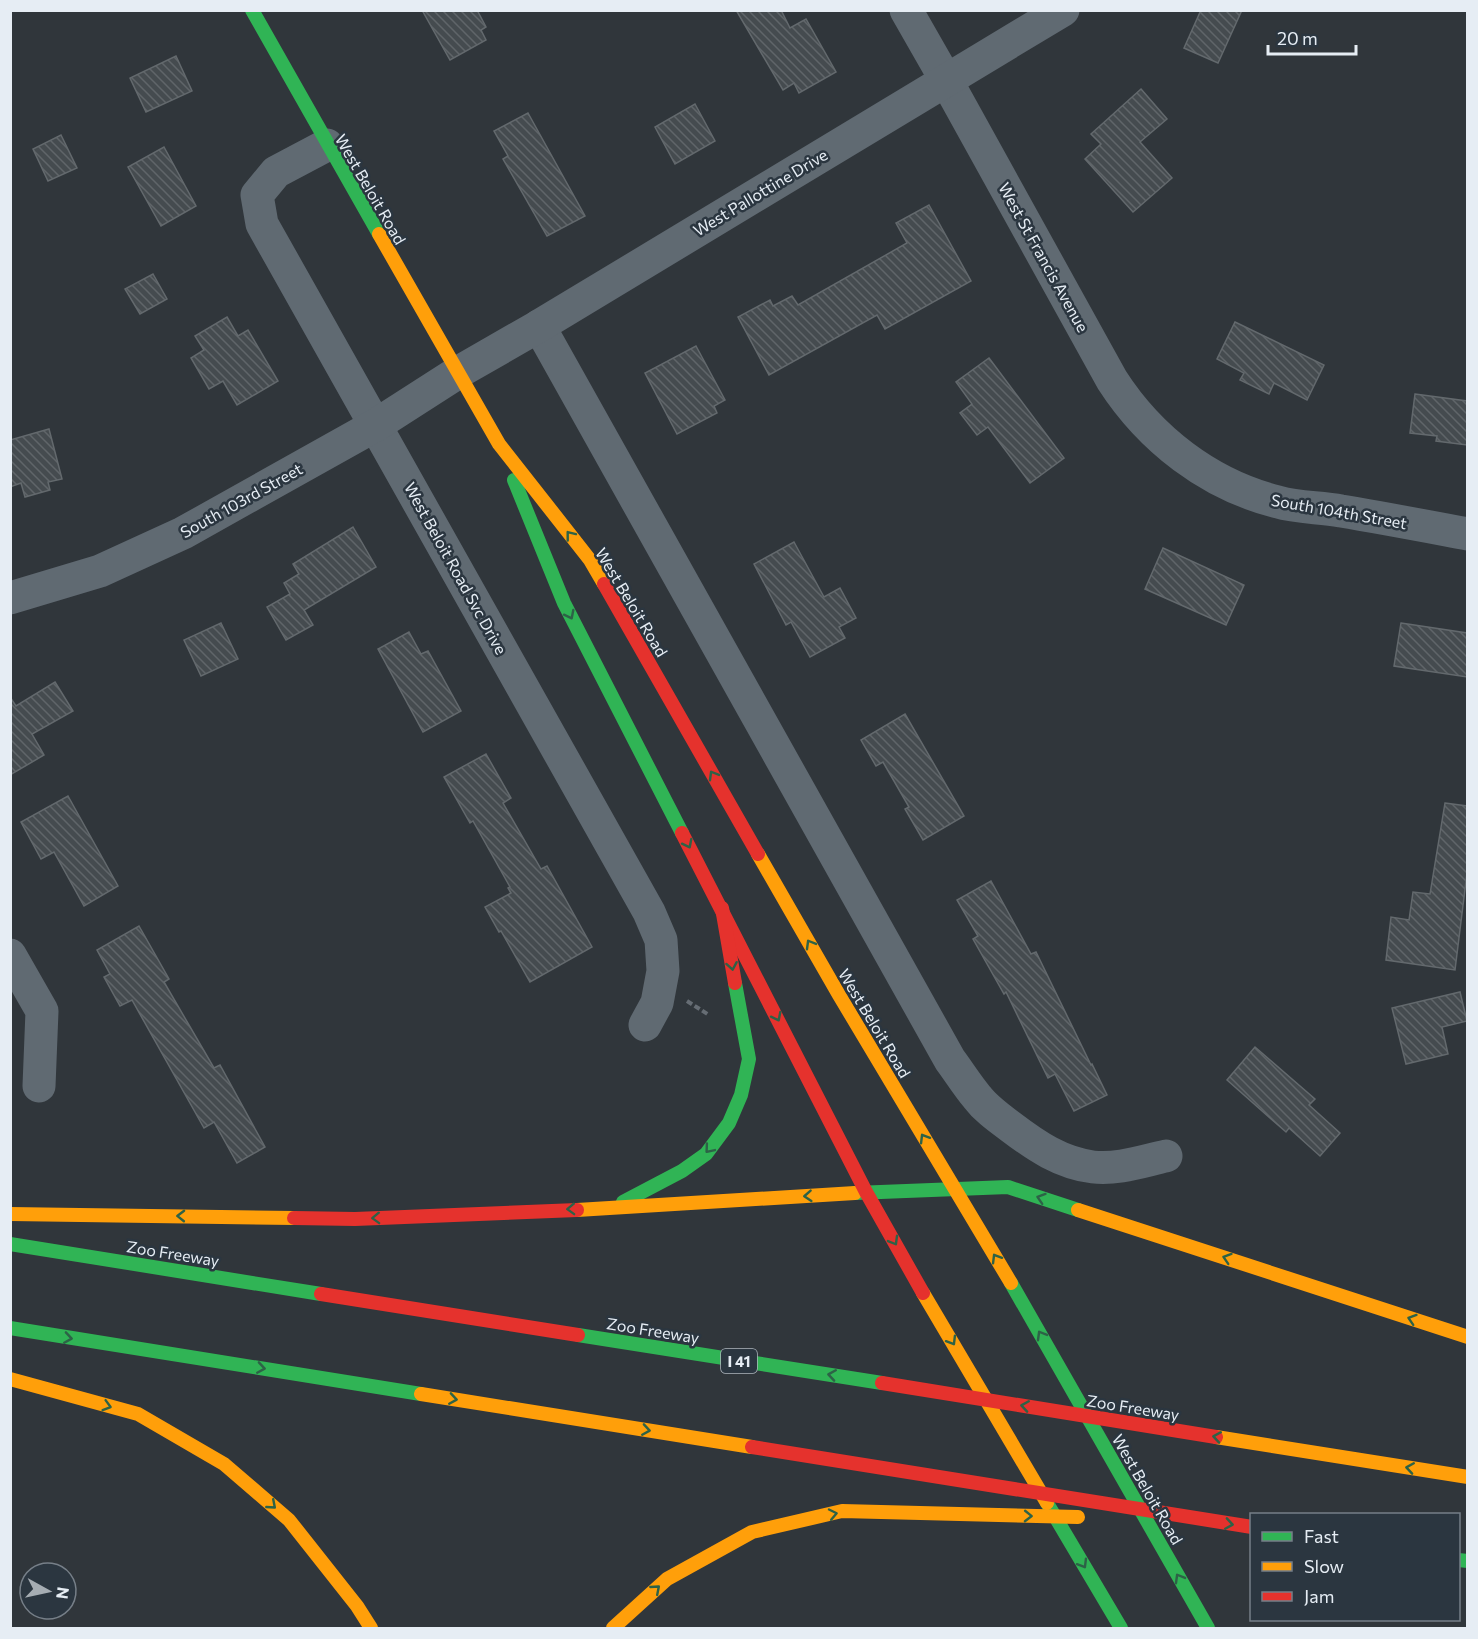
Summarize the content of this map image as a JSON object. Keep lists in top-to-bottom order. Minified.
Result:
{"streets":{"main road":["West Beloit Road","Zoo Freeway","I 41"],"street":["West Pallottine Drive","West St Francis Avenue","South 103rd Street","South 104th Street","West Beloit Road Svc Drive"]},"crossings":[["West Beloit Road","West Pallottine Drive"],["West Beloit Road","South 103rd Street"],["West Beloit Road","West Beloit Road Svc Drive"],["West Pallottine Drive","West St Francis Avenue"],["West Pallottine Drive","South 103rd Street"],["West St Francis Avenue","South 104th Street"],["South 103rd Street","West Beloit Road Svc Drive"]],"legend":["Fast","Slow","Jam"],"scale_bar":"20 m","north":"right"}
